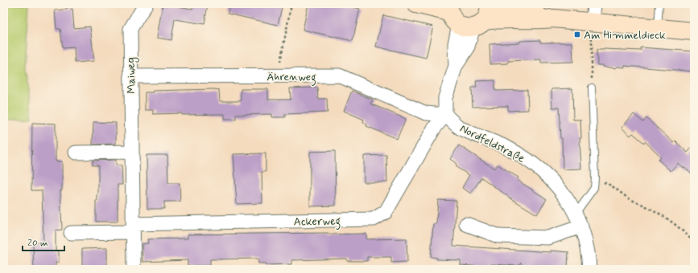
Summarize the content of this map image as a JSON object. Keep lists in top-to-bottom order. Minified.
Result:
{"streets":{"street":["Maiweg","Ährenweg","Nordfeldstraße","Ackerweg"]},"crossings":[["Maiweg","Ährenweg"],["Maiweg","Ackerweg"],["Ährenweg","Nordfeldstraße"],["Ährenweg","Ackerweg"],["Nordfeldstraße","Ackerweg"]],"places":{"transit":["Am Himmeldieck"]},"scale_bar":"20 m"}
